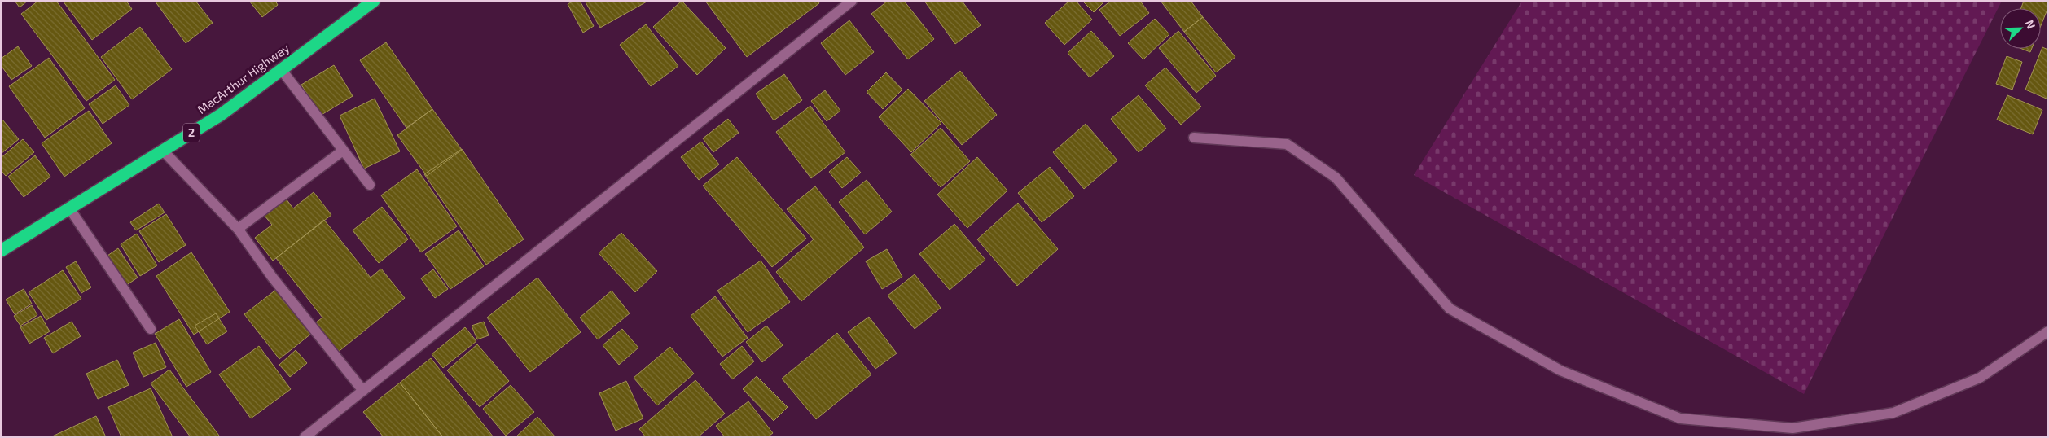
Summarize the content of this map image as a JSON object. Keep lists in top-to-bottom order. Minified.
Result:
{"streets":{"highway":["MacArthur Highway","2"]},"north":"top right"}
